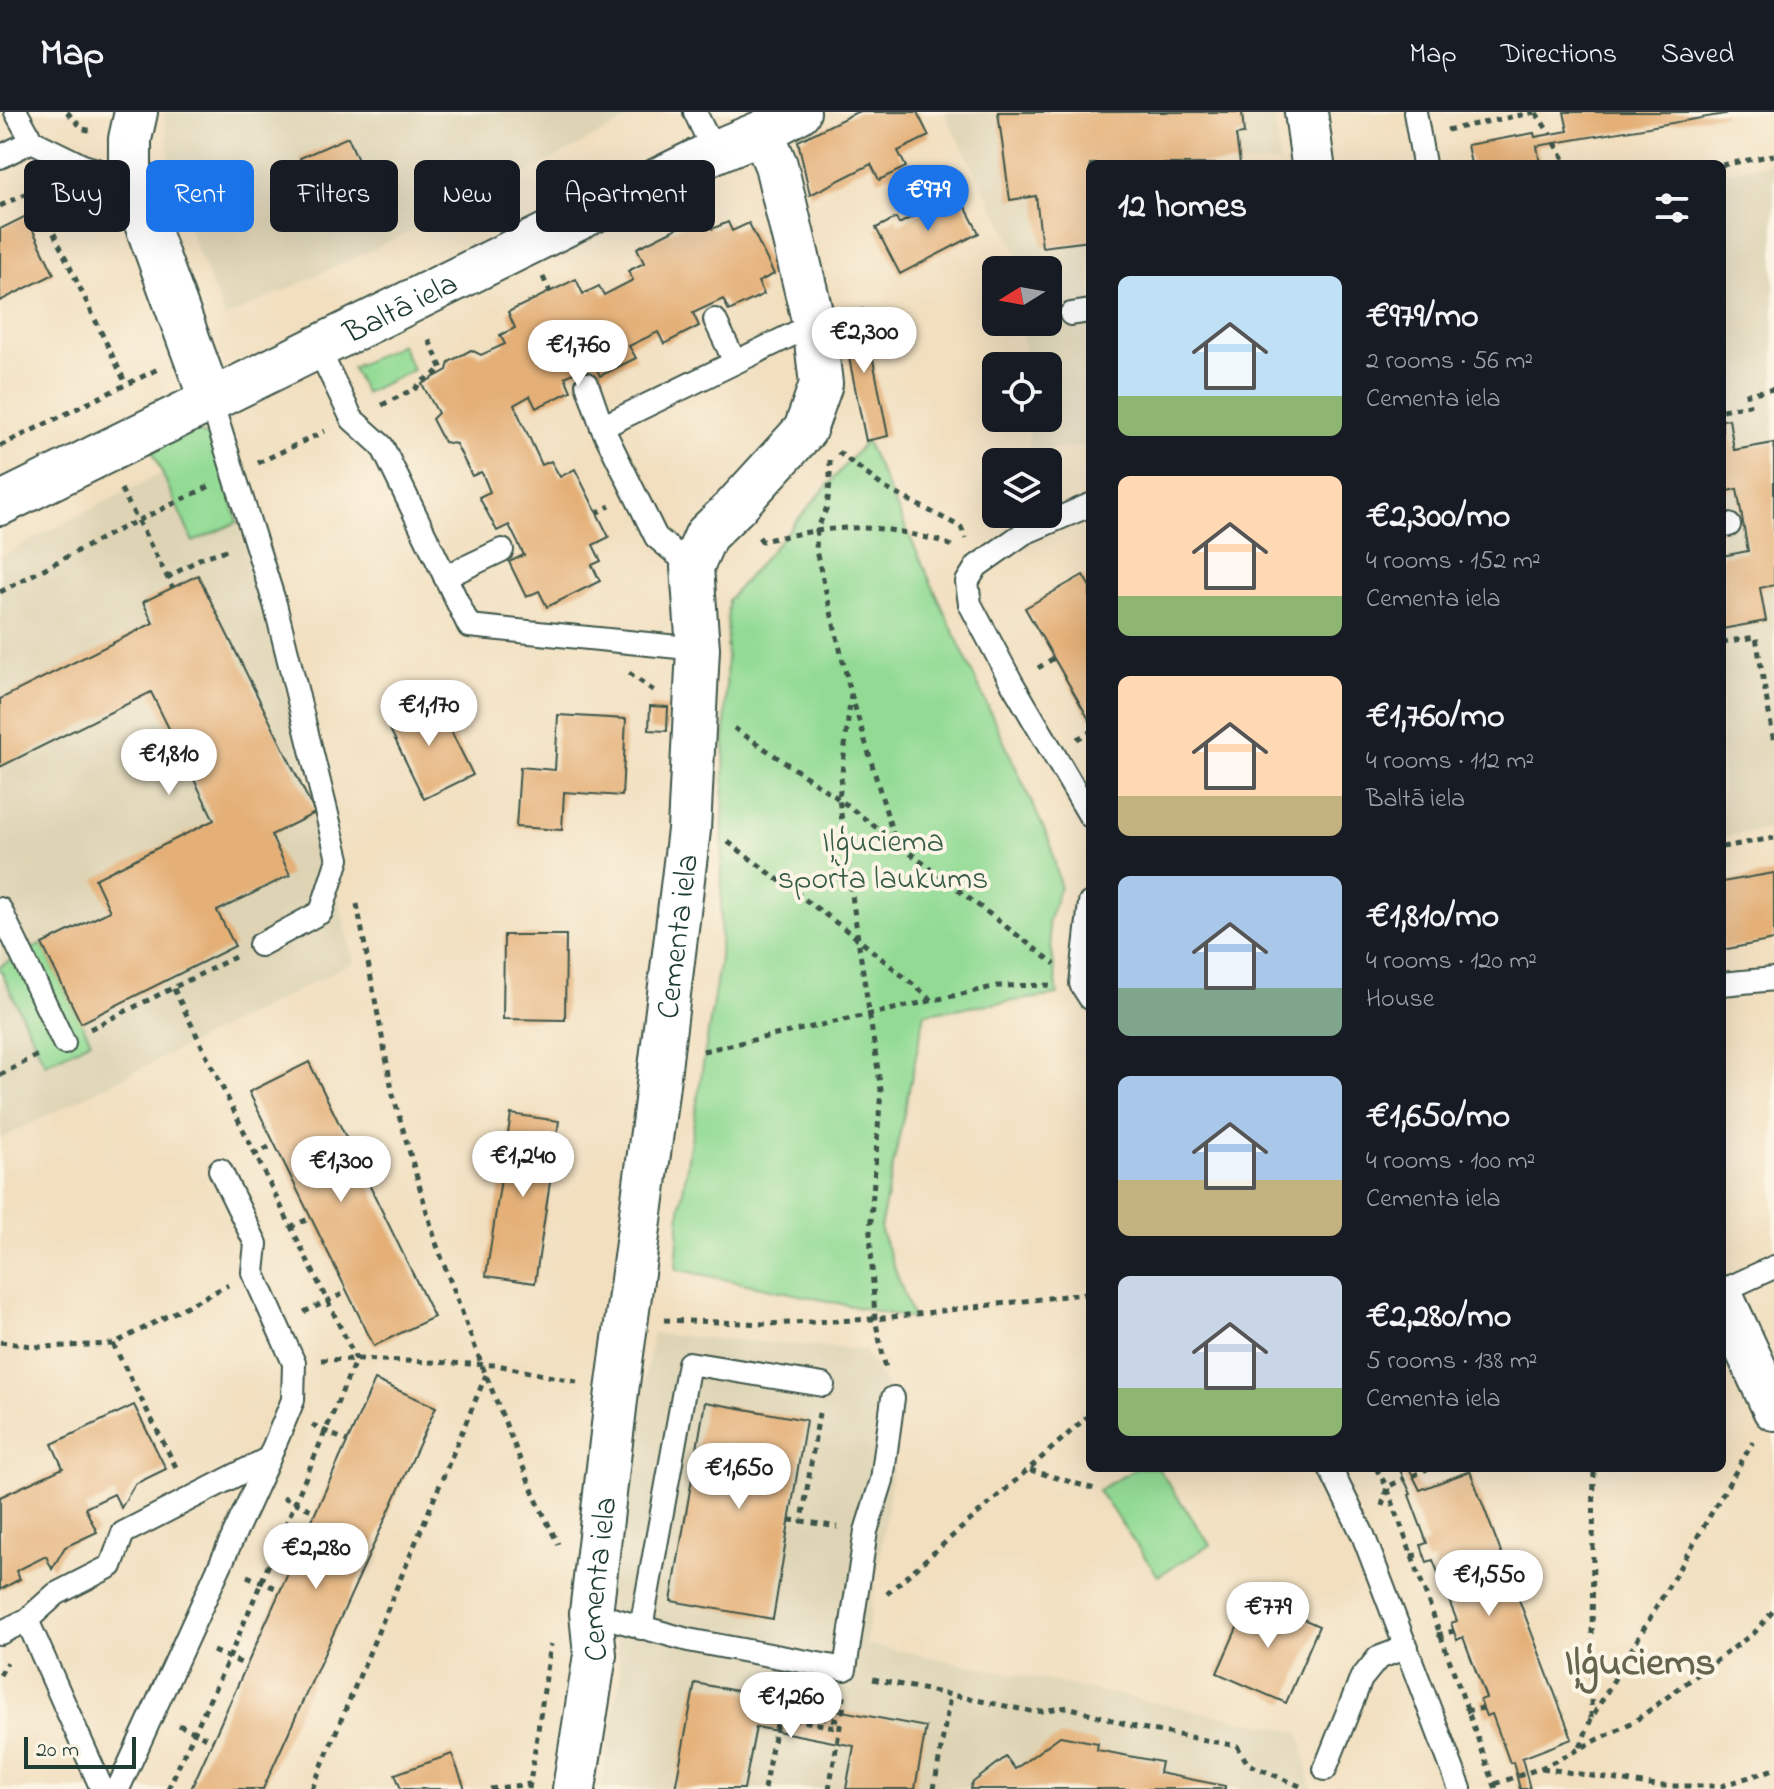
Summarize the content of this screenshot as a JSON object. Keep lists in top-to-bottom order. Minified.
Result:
{"streets":{"street":["Baltā iela","Cementa iela"]},"districts":["Iļģuciems"],"parks":["Iļģuciema sporta laukums"],"scale_bar":"20 m","north":"left","page":{"header":"Map","nav":["Map","Directions","Saved"],"chip":["Buy","Rent","Filters","New","Apartment"],"heading":"12 homes","price":["€979","€2,300","€1,760","€1,170","€1,810","€1,240","€1,300","€1,650","€2,280","€1,550","€779","€1,260"],"list":[{"name":"€979/mo","note":"2 rooms · 56 m² · Cementa iela"},{"name":"€2,300/mo","note":"4 rooms · 152 m² · Cementa iela"},{"name":"€1,760/mo","note":"4 rooms · 112 m² · Baltā iela"},{"name":"€1,810/mo","note":"4 rooms · 120 m² · House"},{"name":"€1,650/mo","note":"4 rooms · 100 m² · Cementa iela"},{"name":"€2,280/mo","note":"5 rooms · 138 m² · Cementa iela"}],"scale":"20 m"}}
